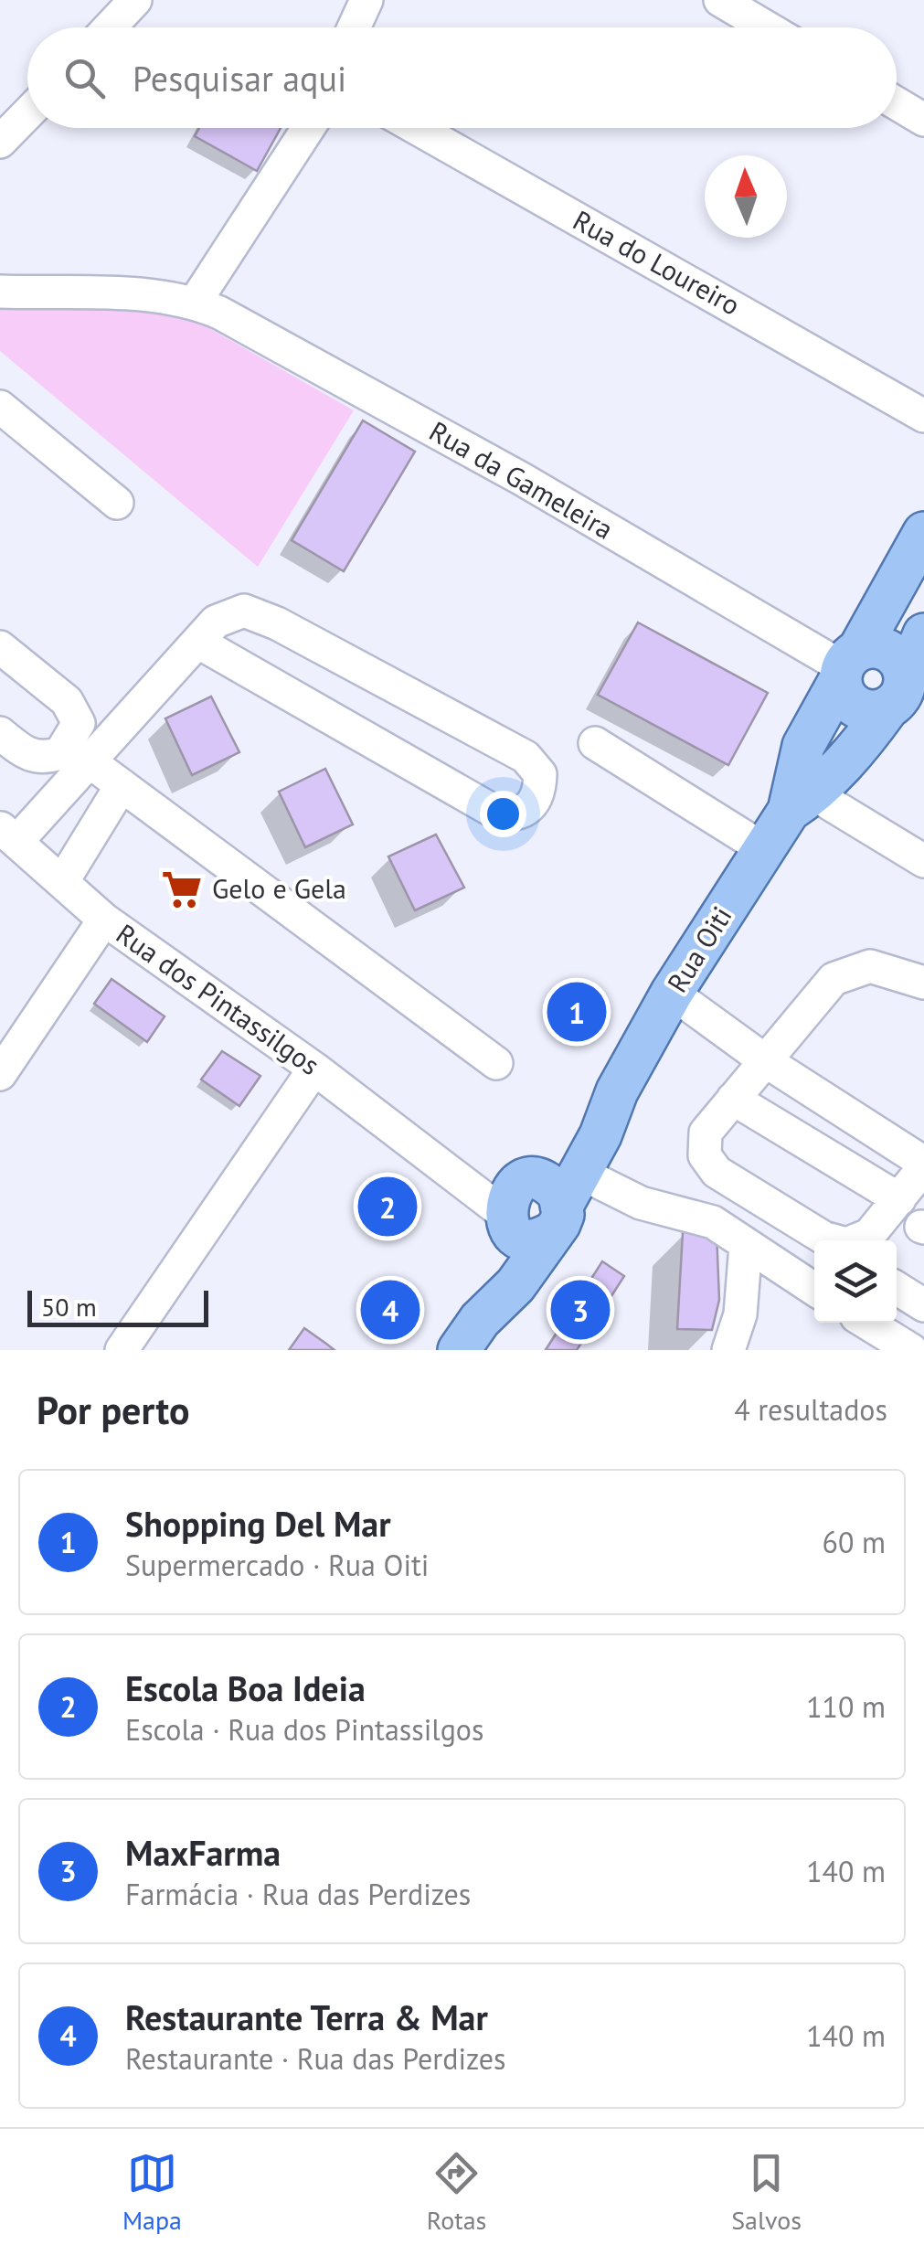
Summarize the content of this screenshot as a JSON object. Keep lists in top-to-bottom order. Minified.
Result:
{"streets":{"main road":["Rua Oiti"],"street":["Rua do Loureiro","Rua da Gameleira","Rua dos Pintassilgos"]},"crossings":[["Rua da Gameleira","Rua Oiti"],["Rua Oiti","Rua dos Pintassilgos"]],"places":{"supermarket":["Gelo e Gela"]},"scale_bar":"50 m","north":"top","page":{"search":"Pesquisar aqui","pins":["1","2","3","4"],"scale":"50 m","heading":["Por perto","4 resultados"],"list":[{"mark":"1","name":"Shopping Del Mar","note":"Supermercado · Rua Oiti","value":"60 m"},{"mark":"2","name":"Escola Boa Ideia","note":"Escola · Rua dos Pintassilgos","value":"110 m"},{"mark":"3","name":"MaxFarma","note":"Farmácia · Rua das Perdizes","value":"140 m"},{"mark":"4","name":"Restaurante Terra & Mar","note":"Restaurante · Rua das Perdizes","value":"140 m"}],"nav":["Mapa","Rotas","Salvos"]}}
